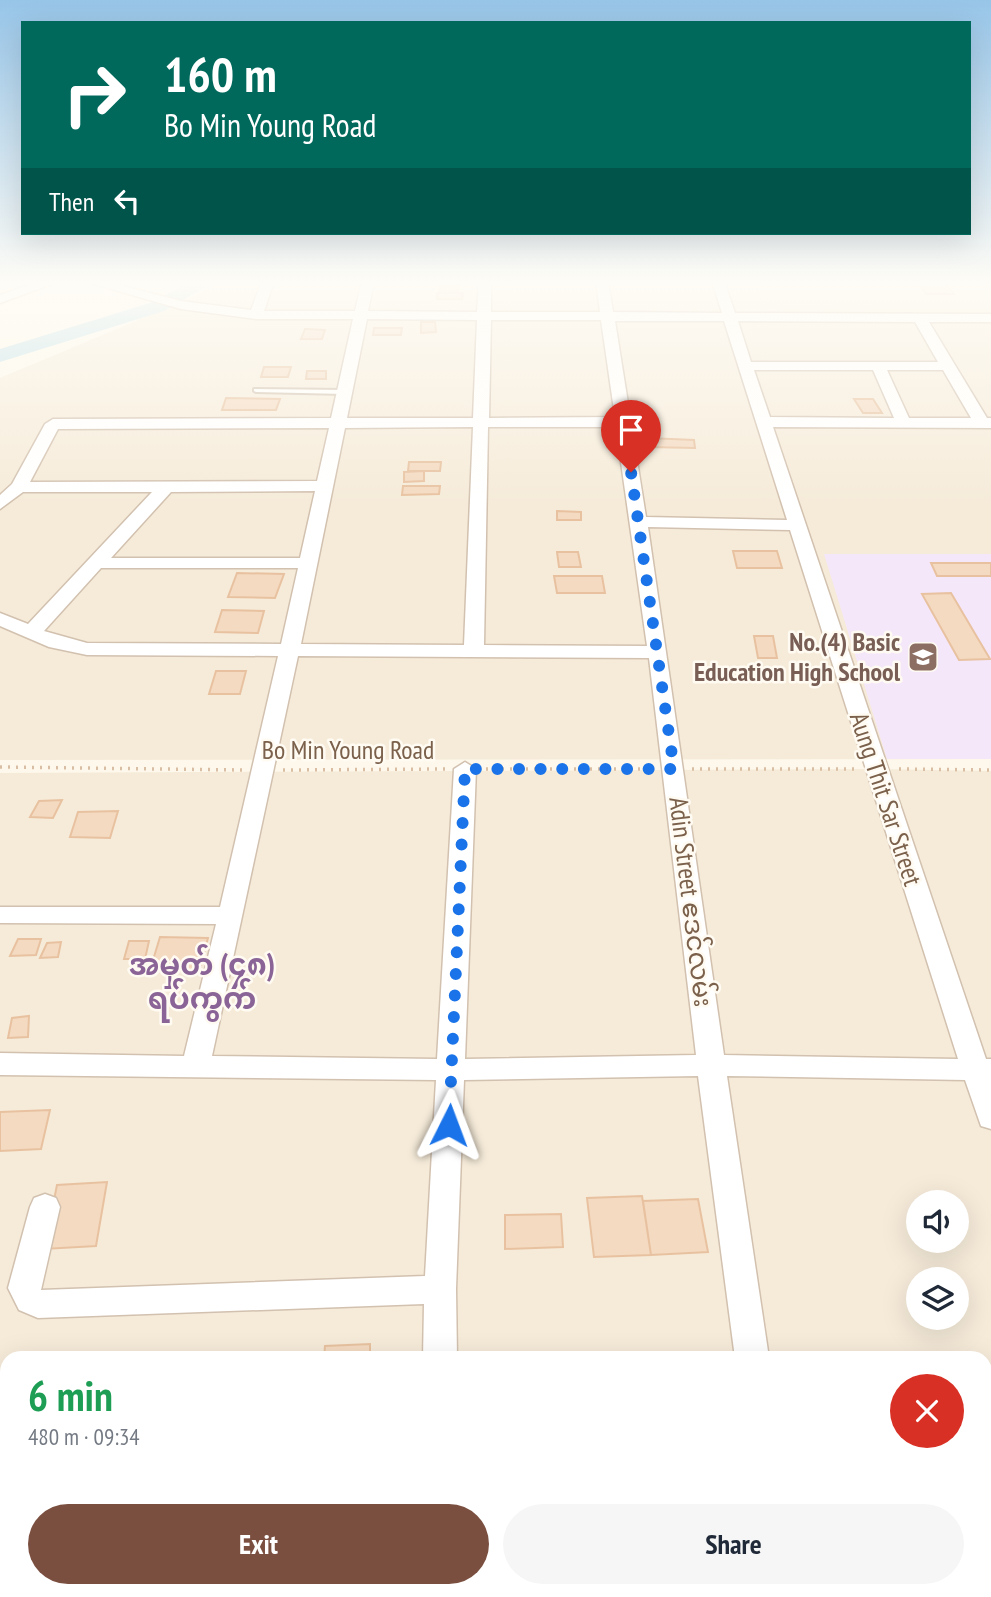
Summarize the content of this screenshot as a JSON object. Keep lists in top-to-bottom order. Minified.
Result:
{"streets":{"street":["Aung Thit Sar Street","Adin Street ဧဒင်လမ်း"],"path":["Bo Min Young Road"]},"crossings":[["Bo Min Young Road","Aung Thit Sar Street"],["Bo Min Young Road","Adin Street ဧဒင်လမ်း"]],"districts":["အမှတ် (၄၈) ရပ်ကွက်"],"places":{"school or university":["No.(4) Basic Education High School"]},"page":{"turn":["160 m","Bo Min Young Road"],"then":"Then","heading":["6 min","480 m · 09:34"],"buttons":["Exit","Share"]}}
